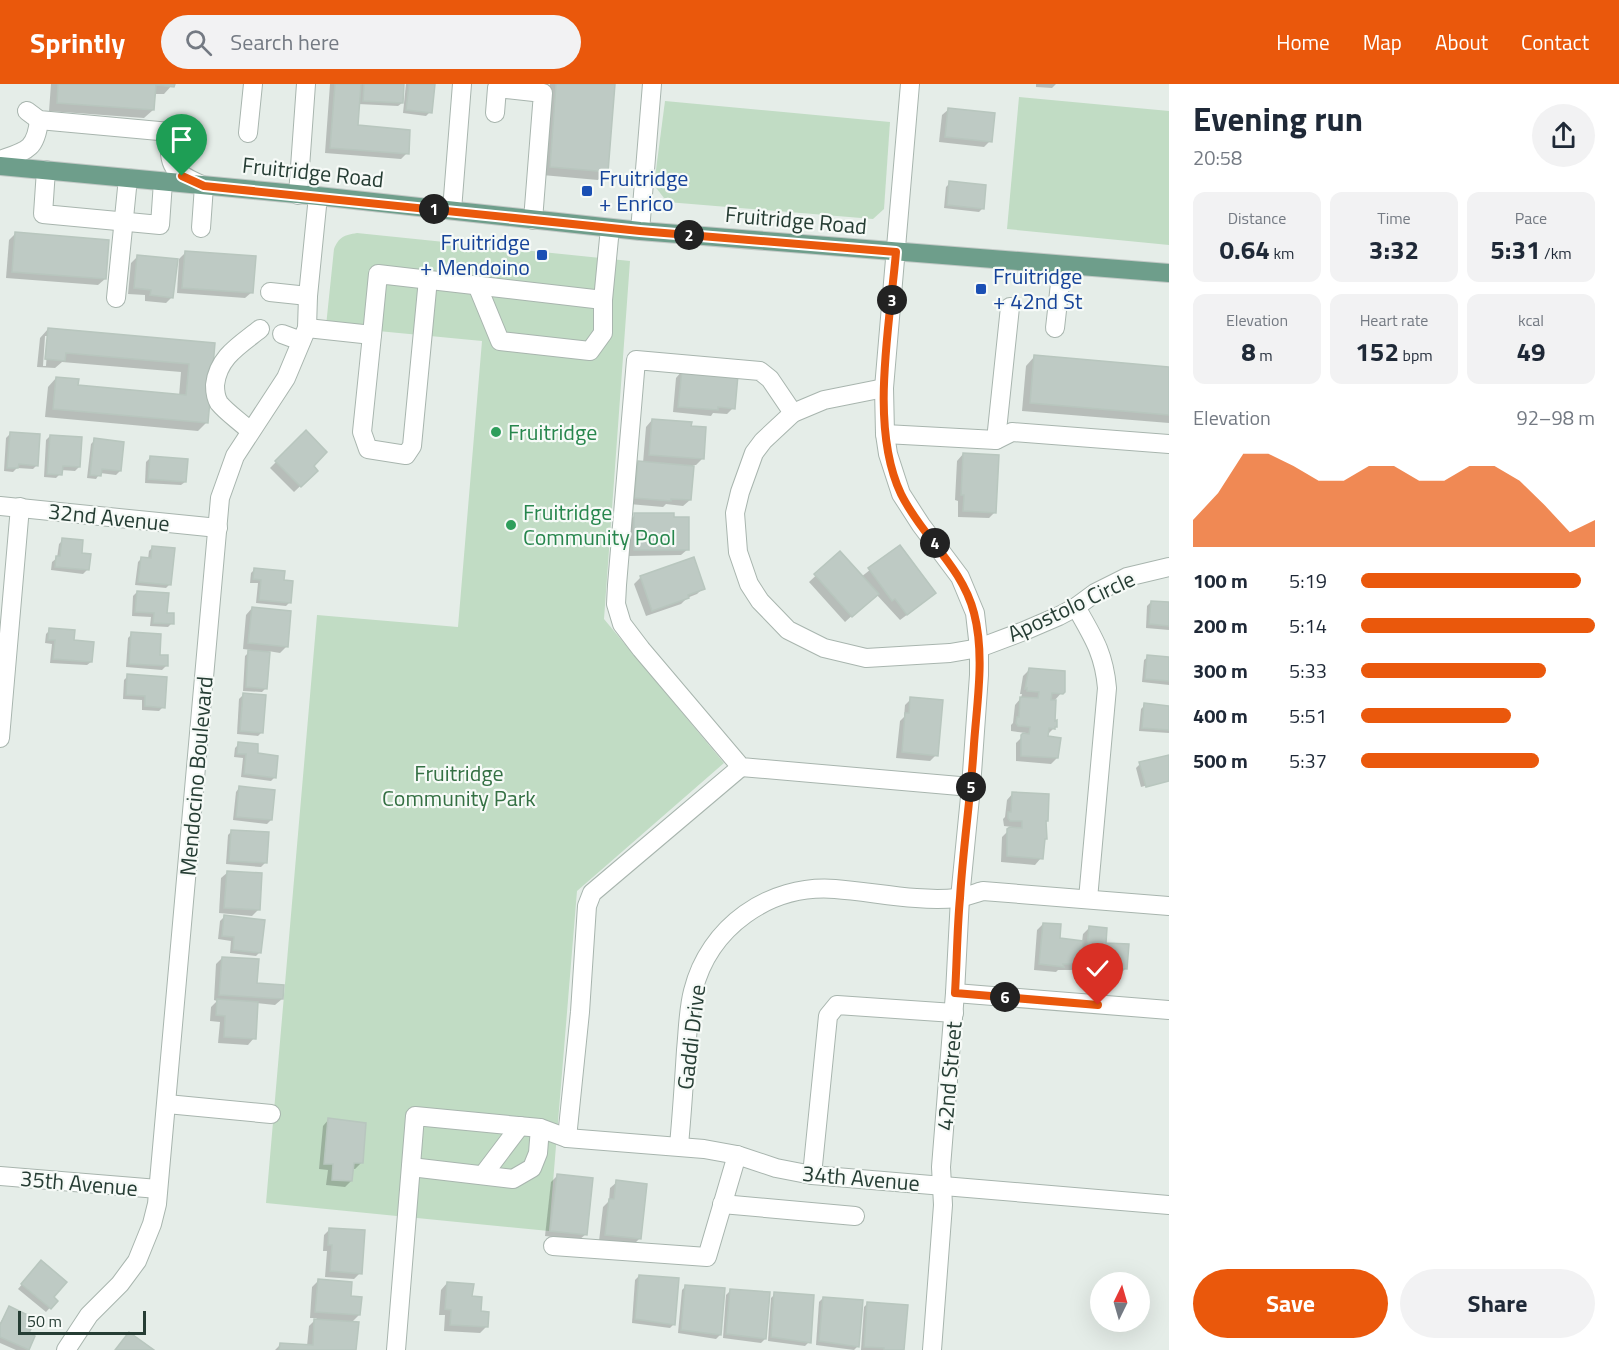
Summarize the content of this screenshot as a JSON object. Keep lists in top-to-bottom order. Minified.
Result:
{"streets":{"main road":["Fruitridge Road"],"street":["32nd Avenue","Apostolo Circle","Mendocino Boulevard","Gaddi Drive","42nd Street","34th Avenue","35th Avenue"]},"crossings":[["Fruitridge Road","Mendocino Boulevard"],["Fruitridge Road","42nd Street"],["32nd Avenue","Mendocino Boulevard"],["Apostolo Circle","42nd Street"],["Mendocino Boulevard","35th Avenue"],["Gaddi Drive","42nd Street"],["Gaddi Drive","34th Avenue"],["42nd Street","34th Avenue"]],"parks":["Fruitridge Community Park"],"places":{"transit":["Fruitridge + Enrico","Fruitridge + Mendoino","Fruitridge + 42nd St"],"other":["Fruitridge","Fruitridge Community Pool"]},"scale_bar":"50 m","north":"top","page":{"header":"Sprintly","search":"Search here","nav":["Home","Map","About","Contact"],"heading":["Evening run","20:58"],"stats":[["Distance","0.64 km"],["Time","3:32"],["Pace","5:31 /km"],["Elevation","8 m"],["Heart rate","152 bpm"],["kcal","49"]],"pins":["1","2","3","4","5","6"],"chart":["Elevation","92–98 m"],"list":[{"name":"100 m","note":"5:19"},{"name":"200 m","note":"5:14"},{"name":"300 m","note":"5:33"},{"name":"400 m","note":"5:51"},{"name":"500 m","note":"5:37"}],"buttons":["Save","Share"],"scale":"50 m"}}
